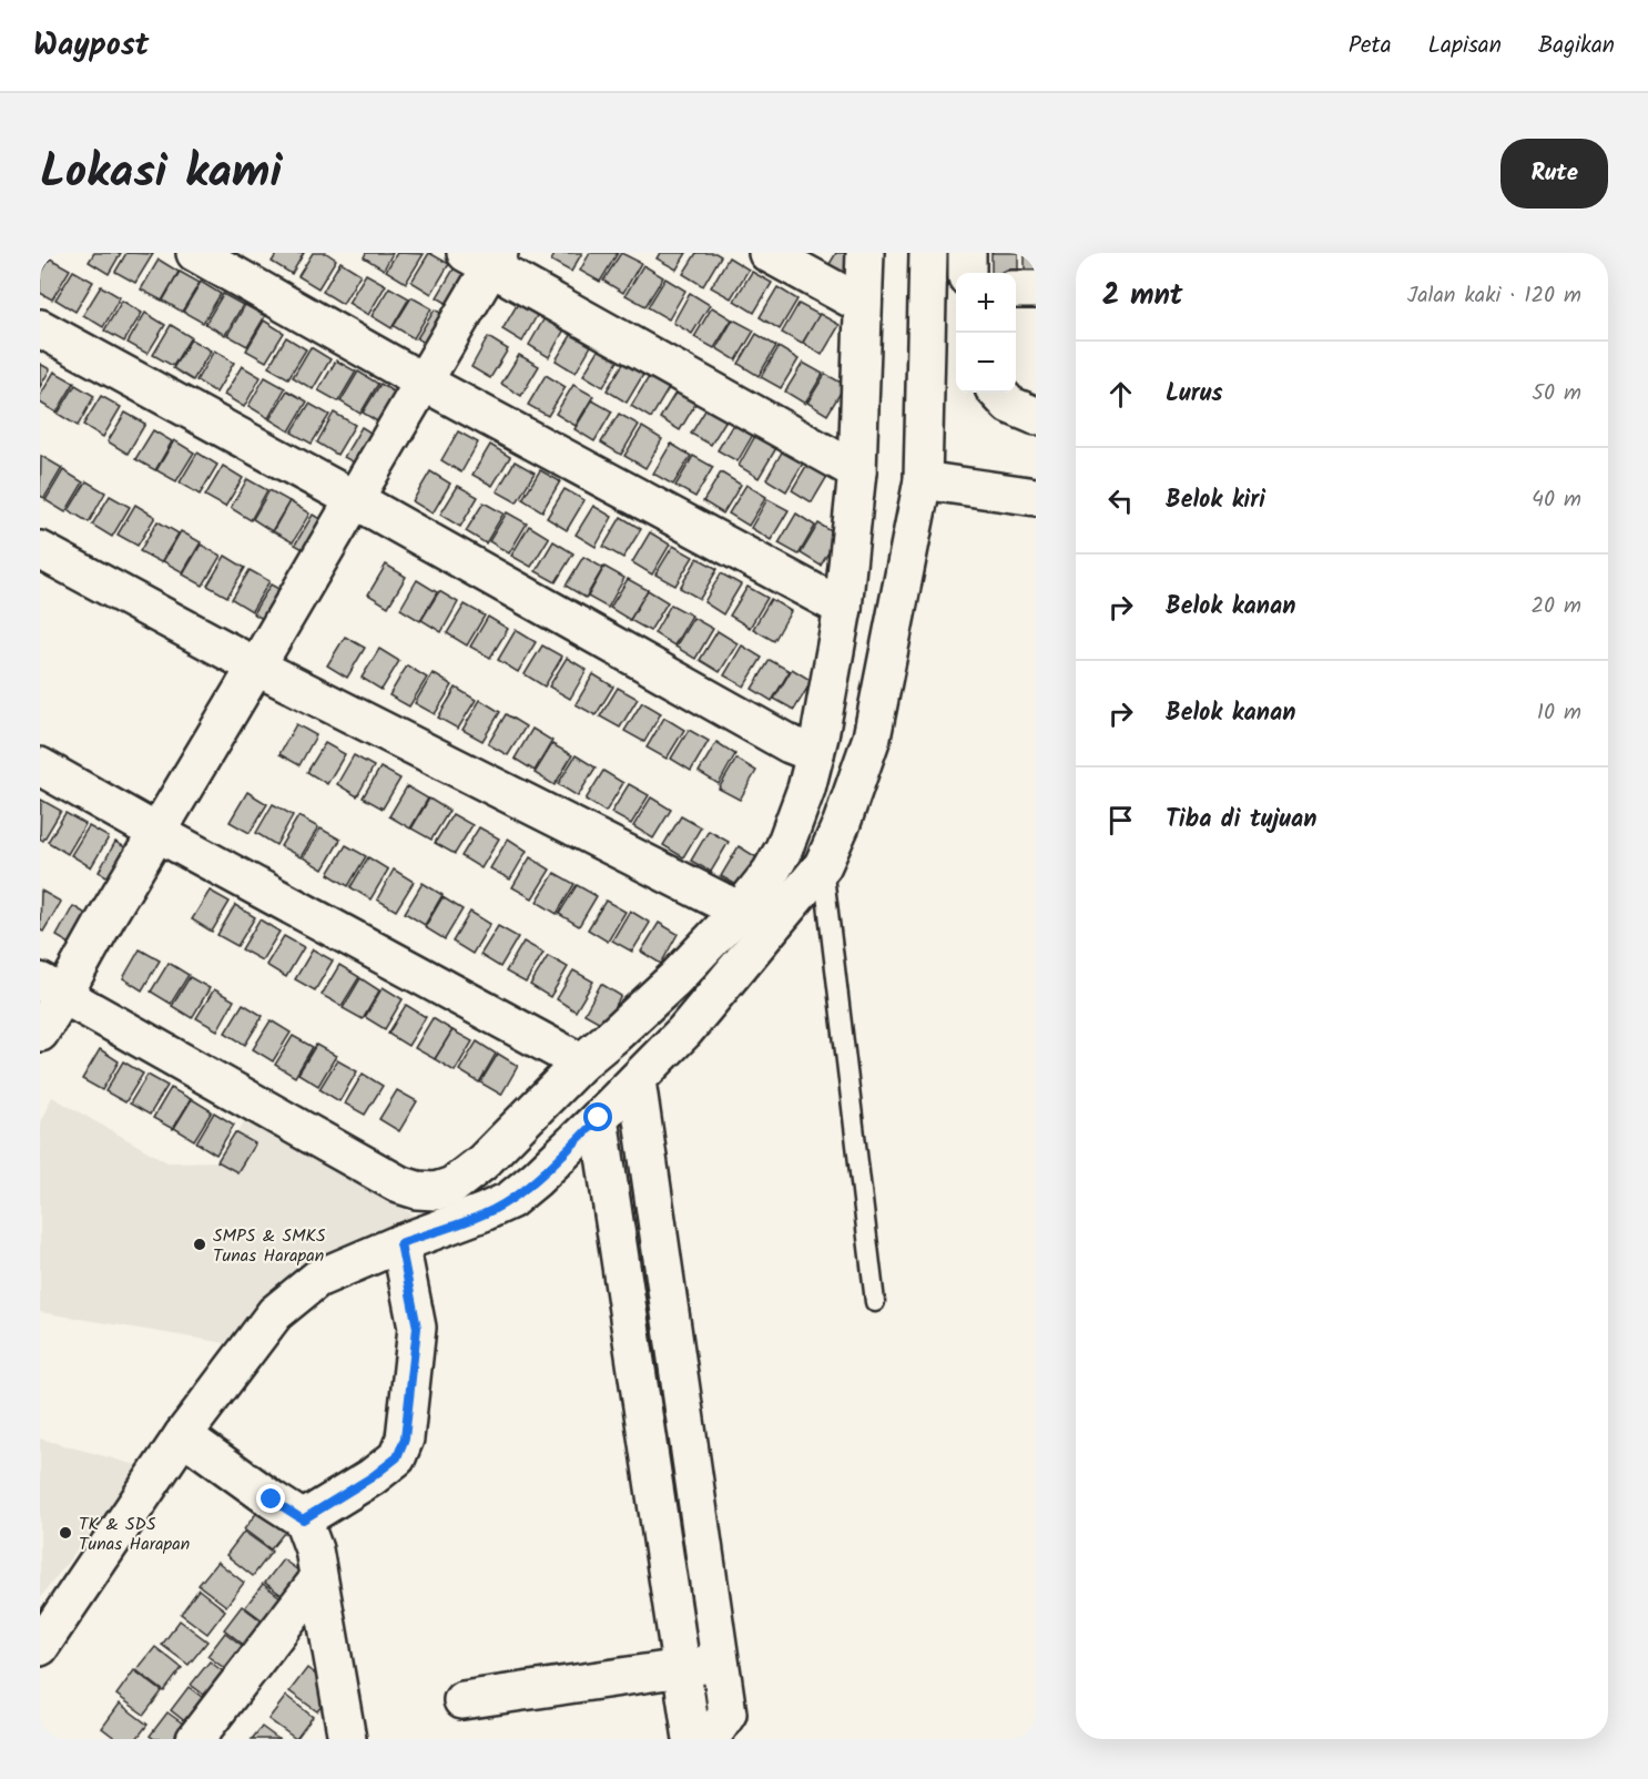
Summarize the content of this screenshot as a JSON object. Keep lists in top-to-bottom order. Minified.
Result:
{"places":["SMPS & SMKS Tunas Harapan","TK & SDS Tunas Harapan"],"page":{"header":"Waypost","nav":["Peta","Lapisan","Bagikan"],"title":"Lokasi kami","buttons":"Rute","heading":["2 mnt","Jalan kaki · 120 m"],"map_buttons":["+","−"],"list":[["Lurus","50 m"],["Belok kiri","40 m"],["Belok kanan","20 m"],["Belok kanan","10 m"],"Tiba di tujuan"]}}
